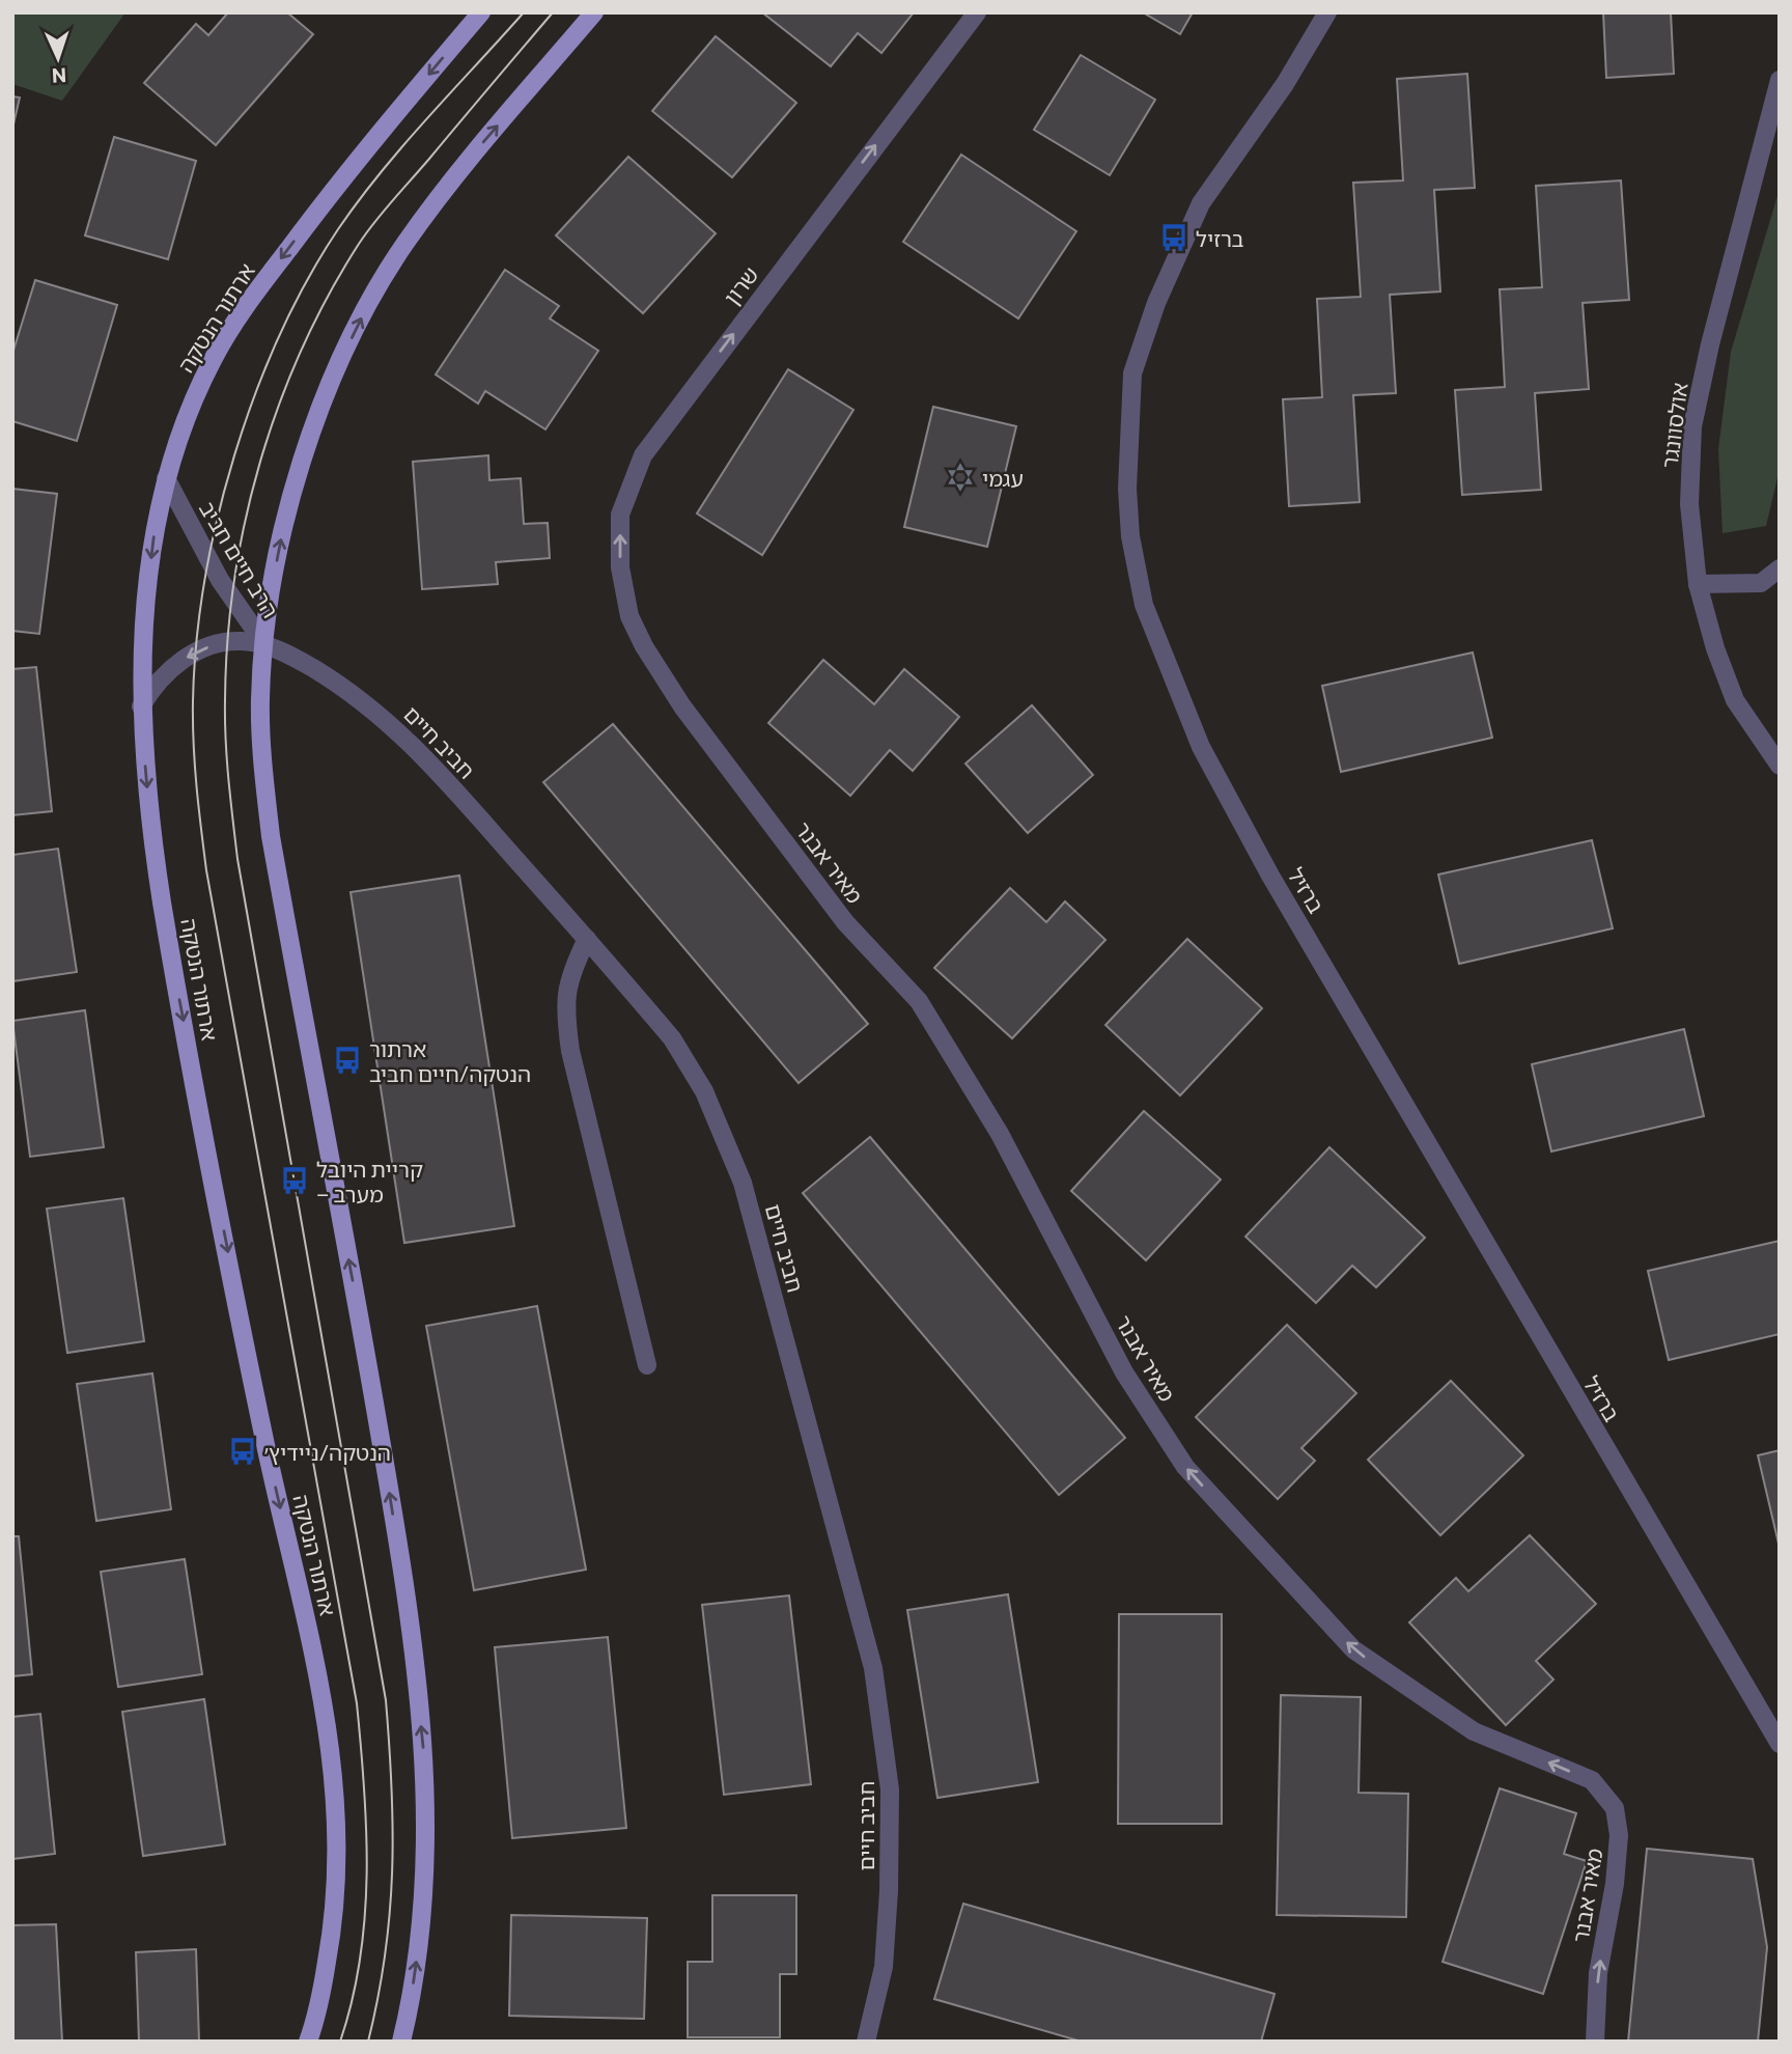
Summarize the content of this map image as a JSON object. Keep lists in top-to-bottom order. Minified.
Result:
{"streets":{"main road":["ארתור הנטקה"],"street":["שרון","אולסוונגר","הרב חיים חביב","חביב חיים","מאיר אבנר","ברזיל"]},"crossings":[["שרון","מאיר אבנר"],["ארתור הנטקה","הרב חיים חביב"],["הרב חיים חביב","חביב חיים"]],"one_way":["שרון","הרב חיים חביב","מאיר אבנר"],"places":{"bus stop":["ברזיל","ארתור הנטקה/חיים חביב","קריית היובל – מערב","הנטקה/ניידיץ׳"],"synagogue":["עגמי"]},"north":"bottom"}
